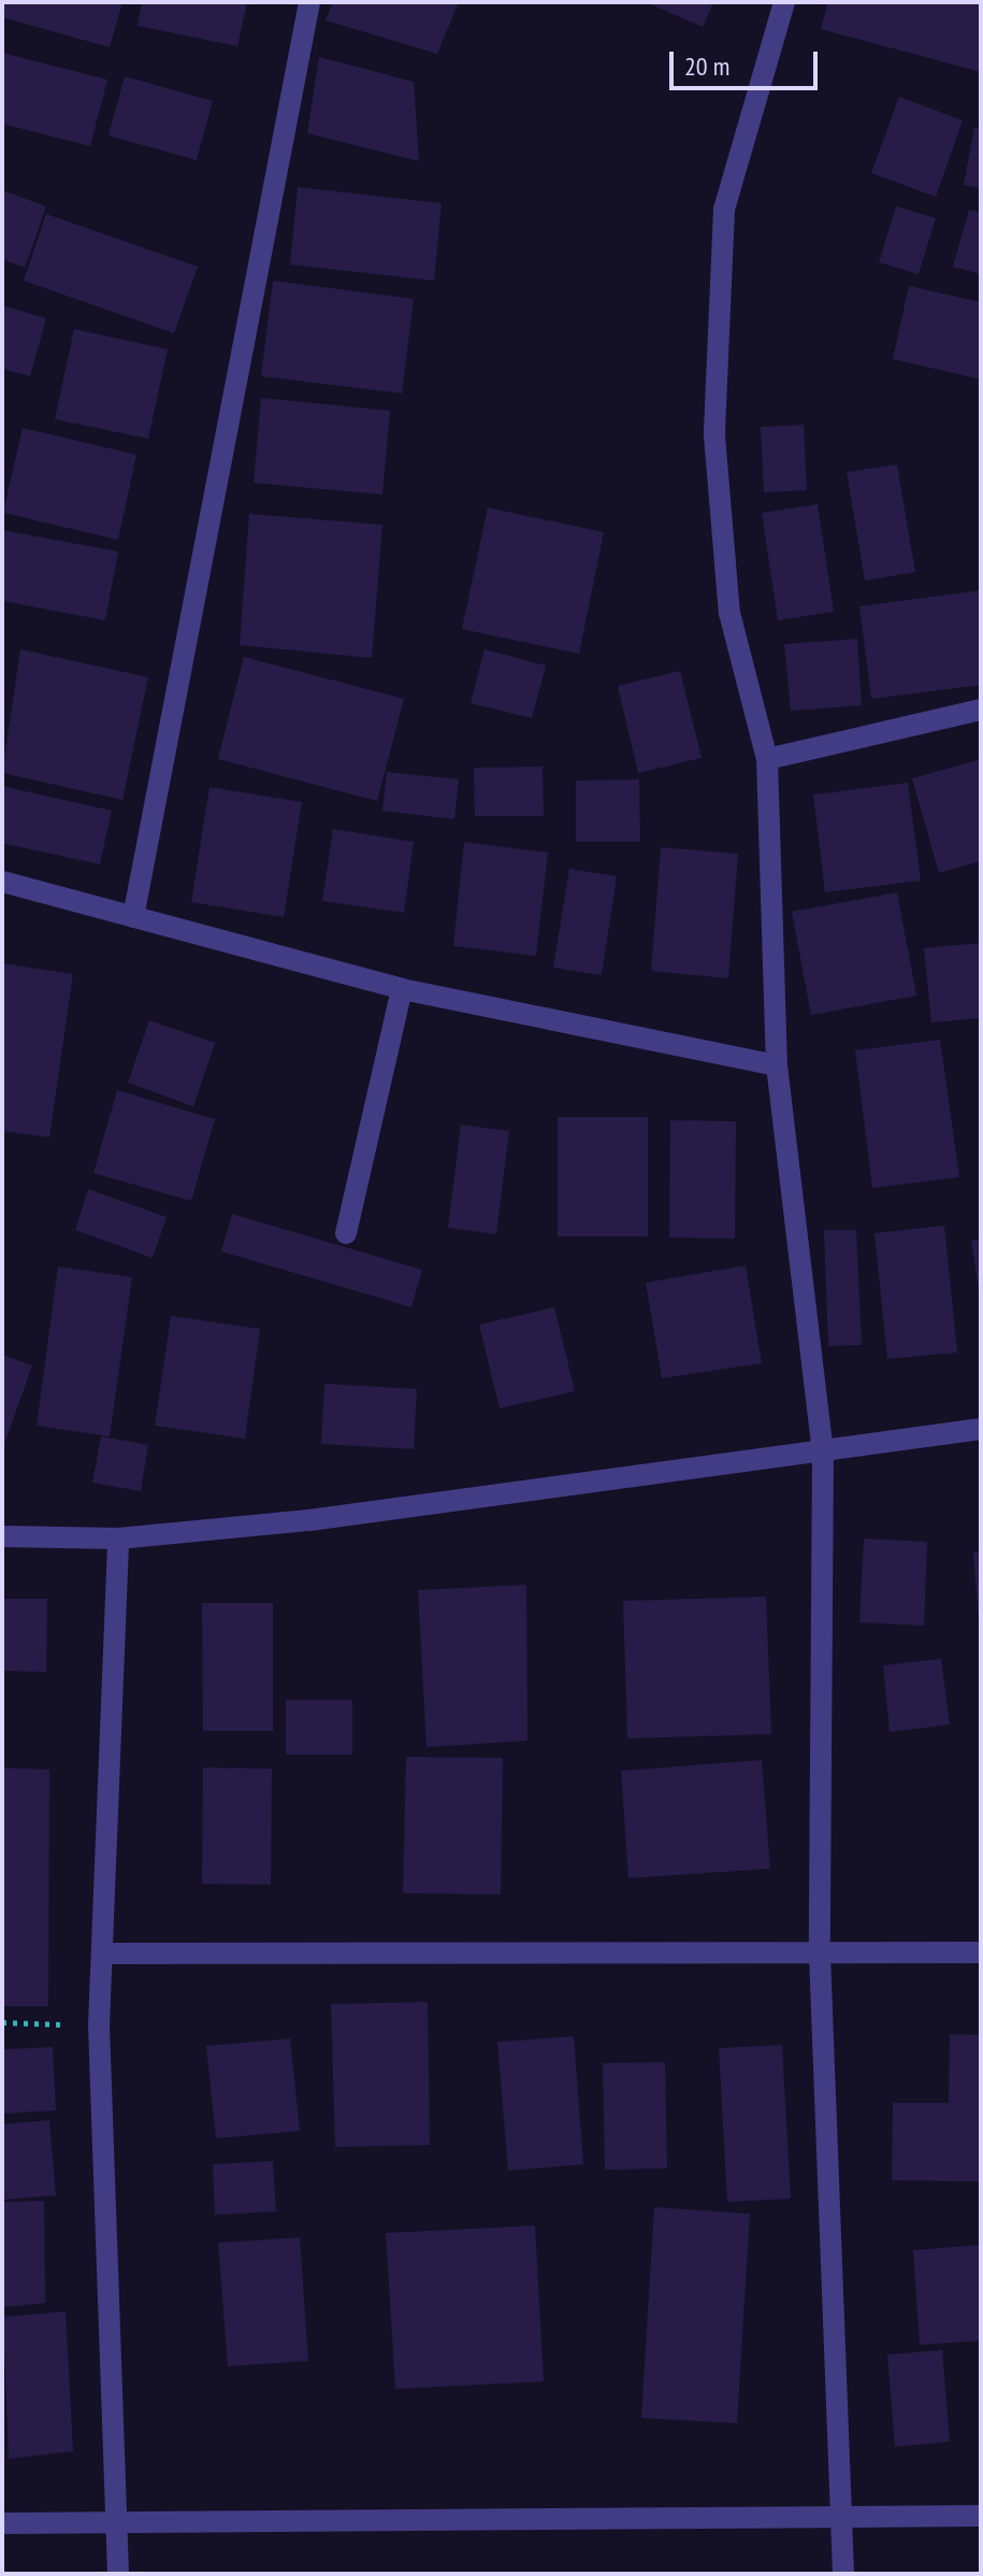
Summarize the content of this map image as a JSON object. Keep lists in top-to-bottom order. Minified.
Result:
{"scale_bar":"20 m"}
